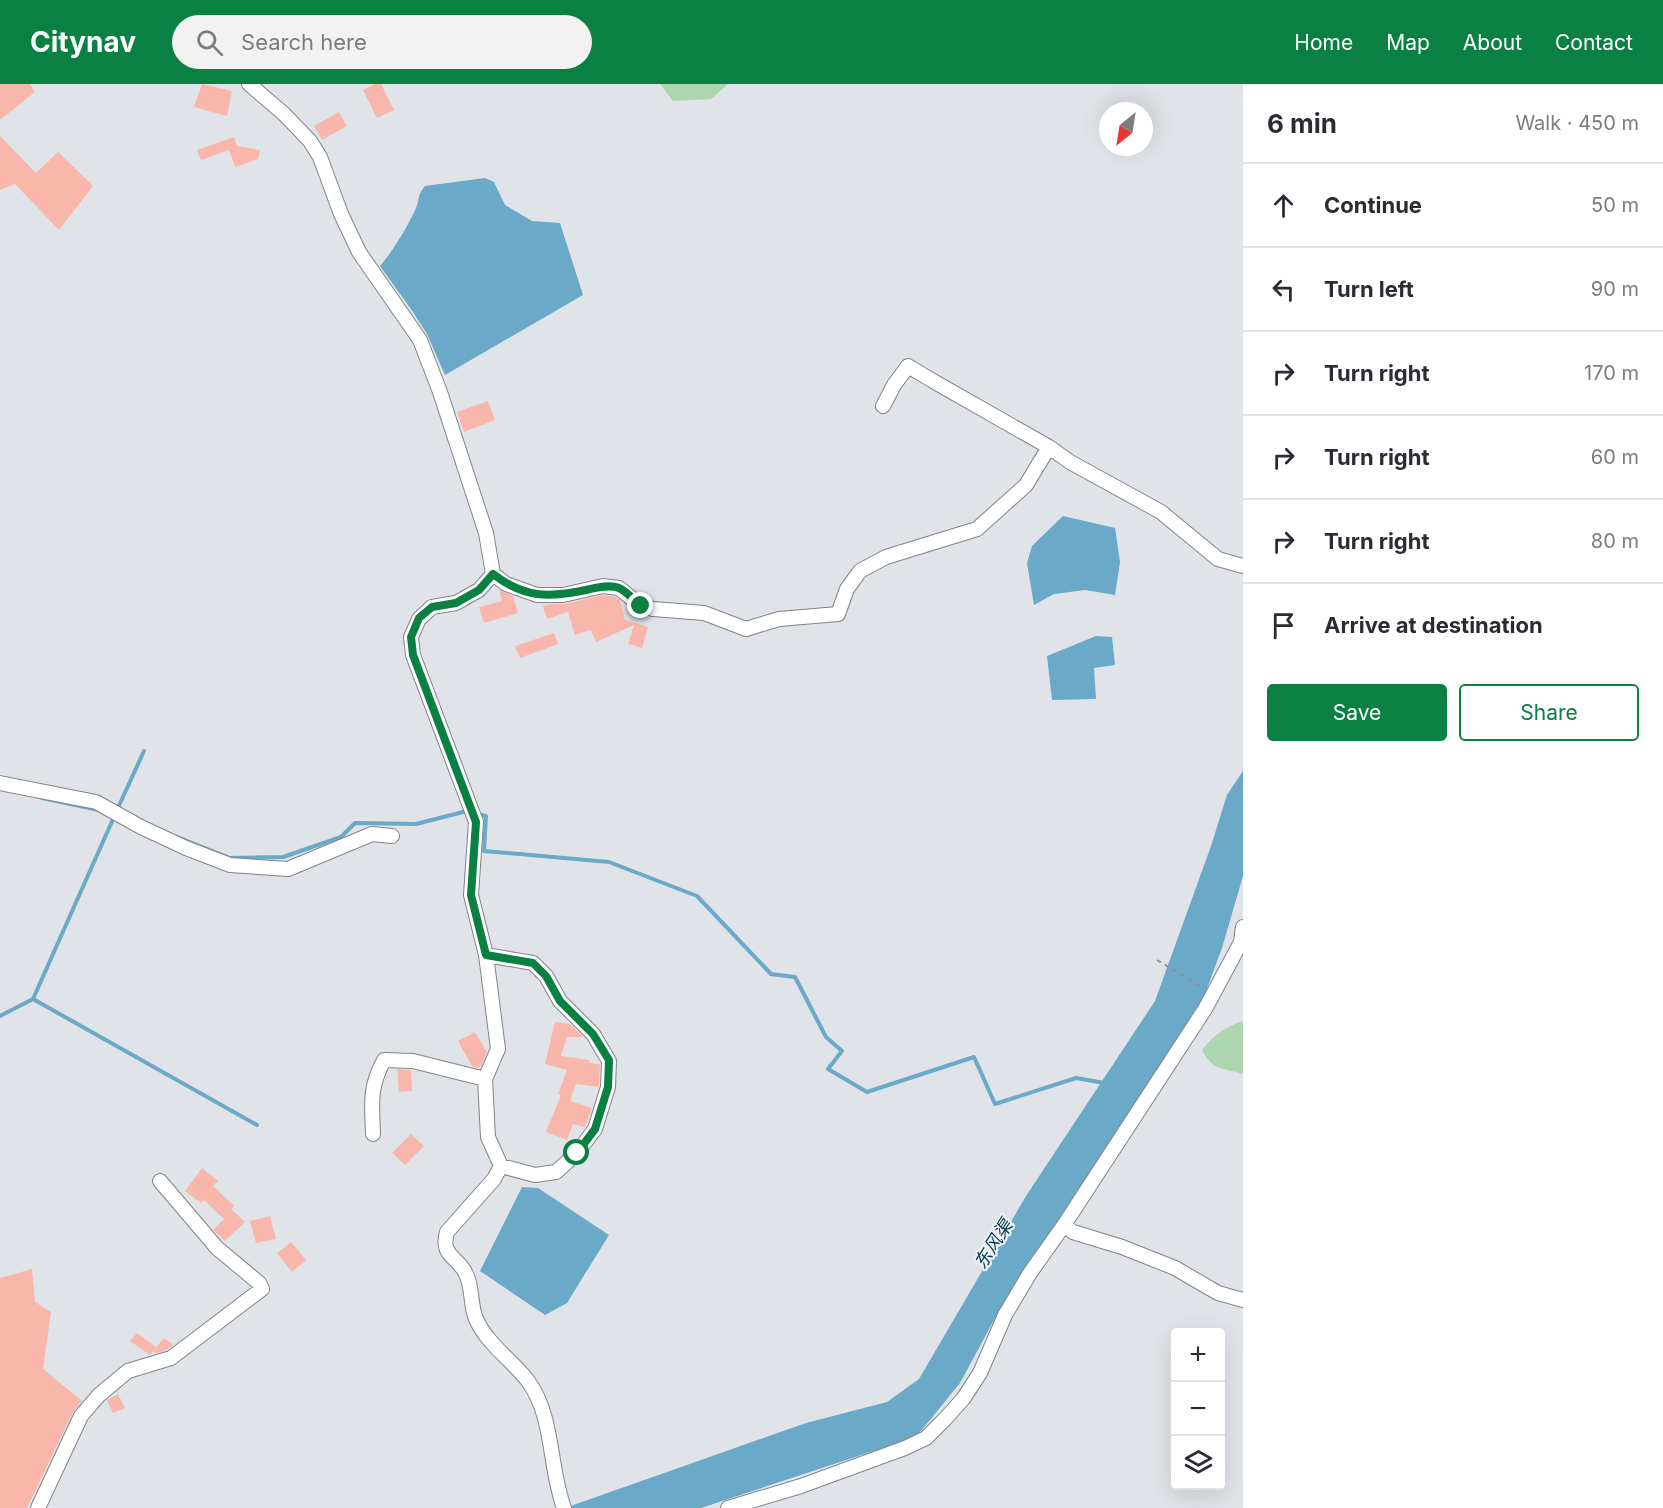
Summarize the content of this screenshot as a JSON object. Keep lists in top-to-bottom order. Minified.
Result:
{"water":["东风渠"],"north":"bottom left","page":{"header":"Citynav","search":"Search here","nav":["Home","Map","About","Contact"],"heading":["6 min","Walk · 450 m"],"list":[["Continue","50 m"],["Turn left","90 m"],["Turn right","170 m"],["Turn right","60 m"],["Turn right","80 m"],"Arrive at destination"],"buttons":["Save","Share"],"map_buttons":["+","−"]}}
